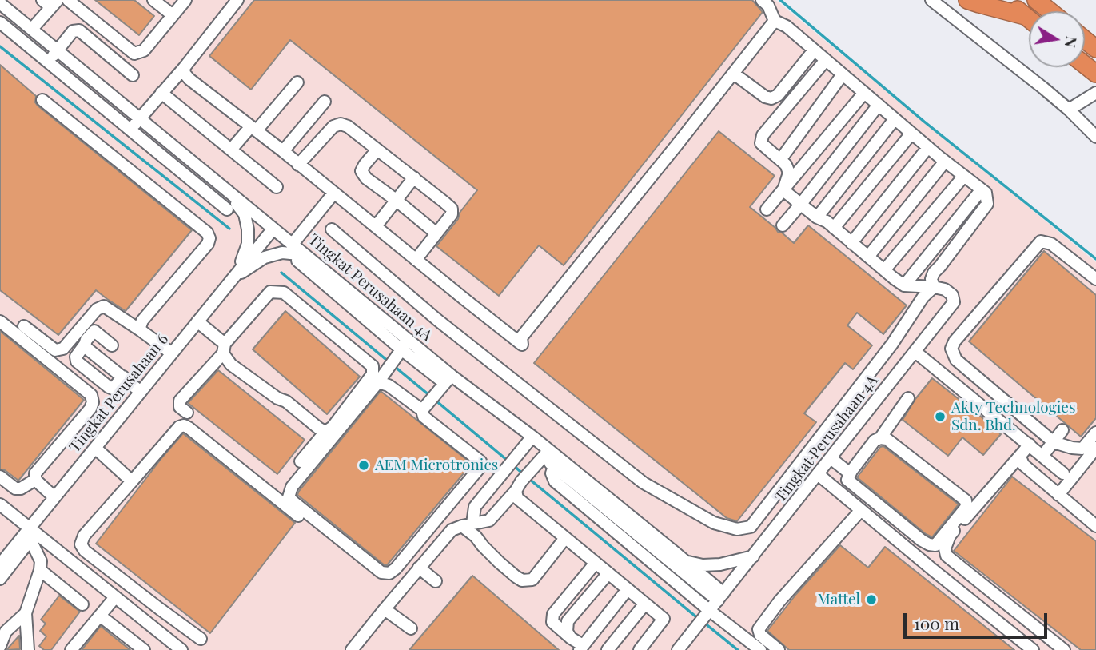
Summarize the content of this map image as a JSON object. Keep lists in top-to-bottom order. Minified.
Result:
{"streets":{"street":["Tingkat Perusahaan 4A","Tingkat Perusahaan 6"]},"crossings":[["Tingkat Perusahaan 4A","Tingkat Perusahaan 6"]],"places":["Akty Technologies Sdn. Bhd.","AEM Microtronics","Mattel"],"scale_bar":"100 m","north":"right"}
